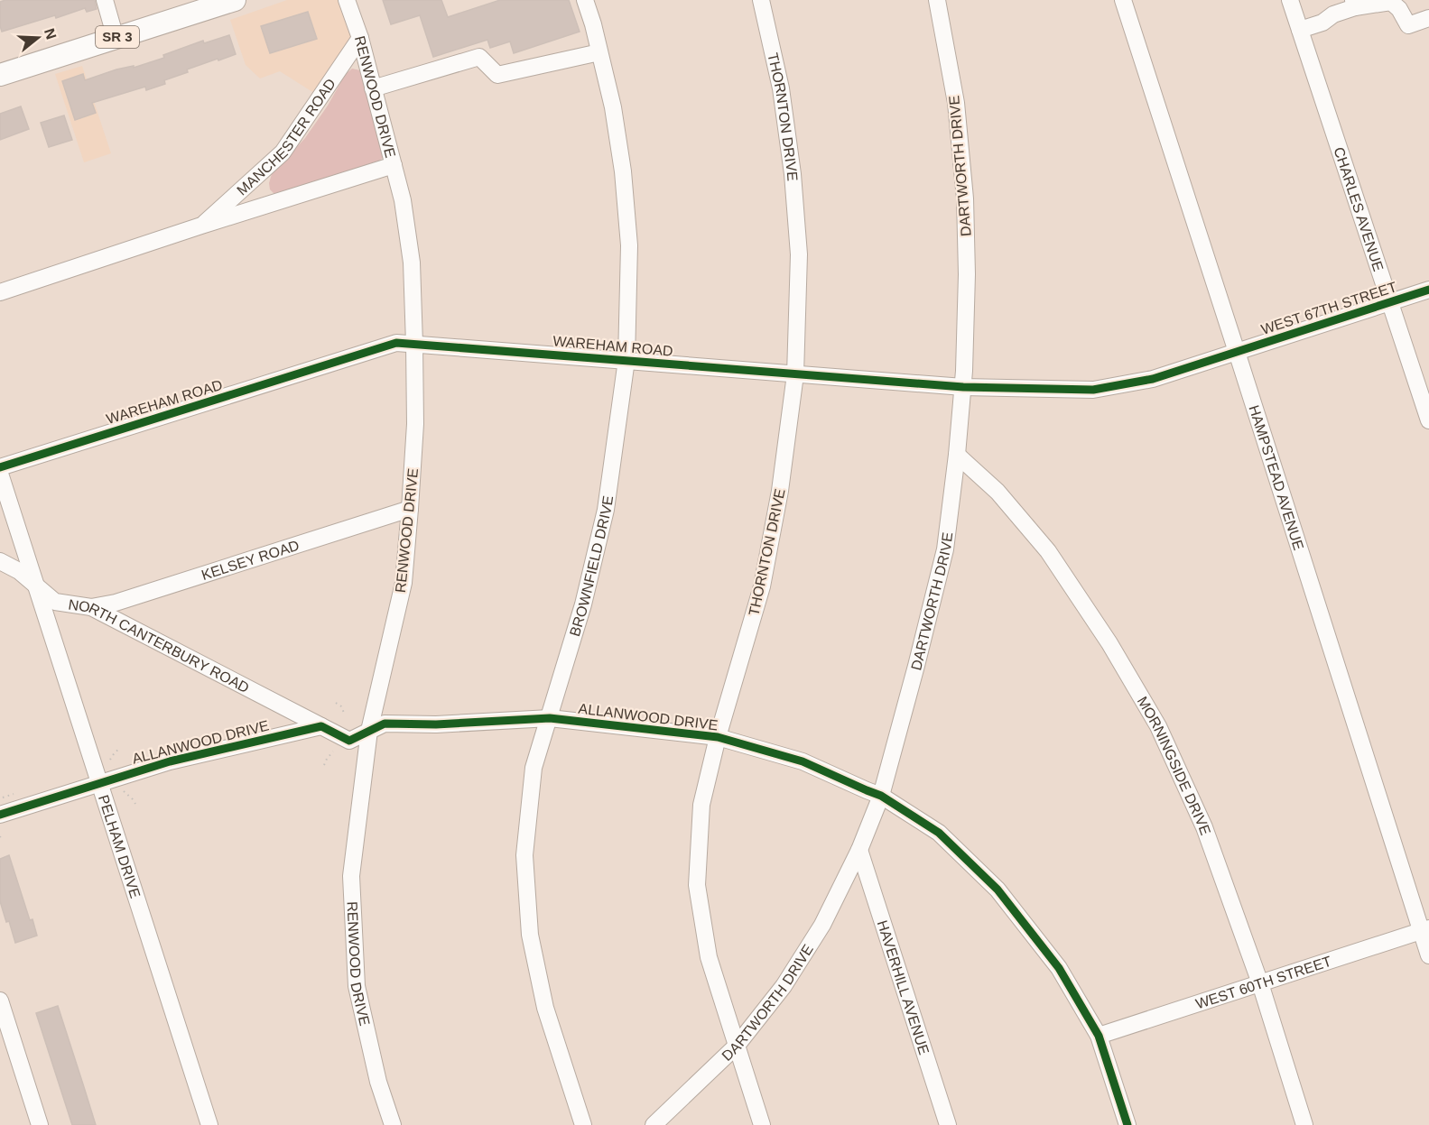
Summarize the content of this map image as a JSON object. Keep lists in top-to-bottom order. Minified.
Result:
{"streets":{"main road":["SR 3"],"street":["RENWOOD DRIVE","THORNTON DRIVE","MANCHESTER ROAD","DARTWORTH DRIVE","CHARLES AVENUE","WEST 67TH STREET","WAREHAM ROAD","HAMPSTEAD AVENUE","KELSEY ROAD","BROWNFIELD DRIVE","NORTH CANTERBURY ROAD","ALLANWOOD DRIVE","MORNINGSIDE DRIVE","PELHAM DRIVE","WEST 60TH STREET","HAVERHILL AVENUE"]},"crossings":[["RENWOOD DRIVE","MANCHESTER ROAD"],["RENWOOD DRIVE","WAREHAM ROAD"],["RENWOOD DRIVE","KELSEY ROAD"],["RENWOOD DRIVE","ALLANWOOD DRIVE"],["THORNTON DRIVE","DARTWORTH DRIVE"],["THORNTON DRIVE","WAREHAM ROAD"],["THORNTON DRIVE","ALLANWOOD DRIVE"],["DARTWORTH DRIVE","WAREHAM ROAD"],["DARTWORTH DRIVE","ALLANWOOD DRIVE"],["DARTWORTH DRIVE","MORNINGSIDE DRIVE"],["DARTWORTH DRIVE","HAVERHILL AVENUE"],["CHARLES AVENUE","WEST 67TH STREET"],["WEST 67TH STREET","WAREHAM ROAD"],["WEST 67TH STREET","HAMPSTEAD AVENUE"],["WAREHAM ROAD","HAMPSTEAD AVENUE"],["WAREHAM ROAD","BROWNFIELD DRIVE"],["HAMPSTEAD AVENUE","WEST 60TH STREET"],["KELSEY ROAD","NORTH CANTERBURY ROAD"],["BROWNFIELD DRIVE","ALLANWOOD DRIVE"],["NORTH CANTERBURY ROAD","ALLANWOOD DRIVE"],["NORTH CANTERBURY ROAD","PELHAM DRIVE"],["ALLANWOOD DRIVE","PELHAM DRIVE"],["ALLANWOOD DRIVE","WEST 60TH STREET"],["MORNINGSIDE DRIVE","WEST 60TH STREET"]],"north":"right"}
